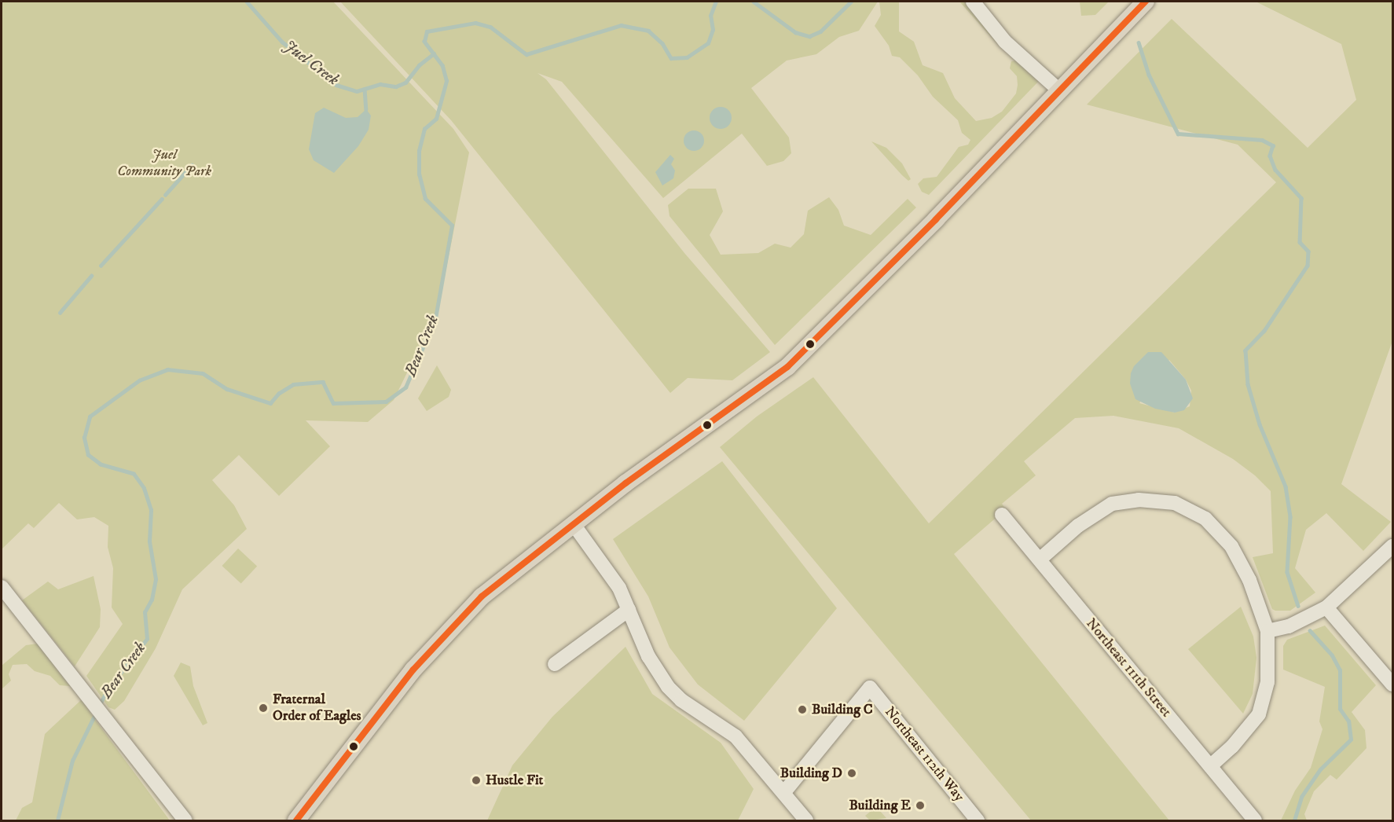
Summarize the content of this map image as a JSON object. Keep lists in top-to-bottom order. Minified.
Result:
{"streets":{"street":["Northeast 111th Street","Northeast 112th Way"]},"water":["Juel Creek","Bear Creek"],"parks":["Juel Community Park"],"places":["Fraternal Order of Eagles","Building C","Building D","Hustle Fit","Building E"]}
